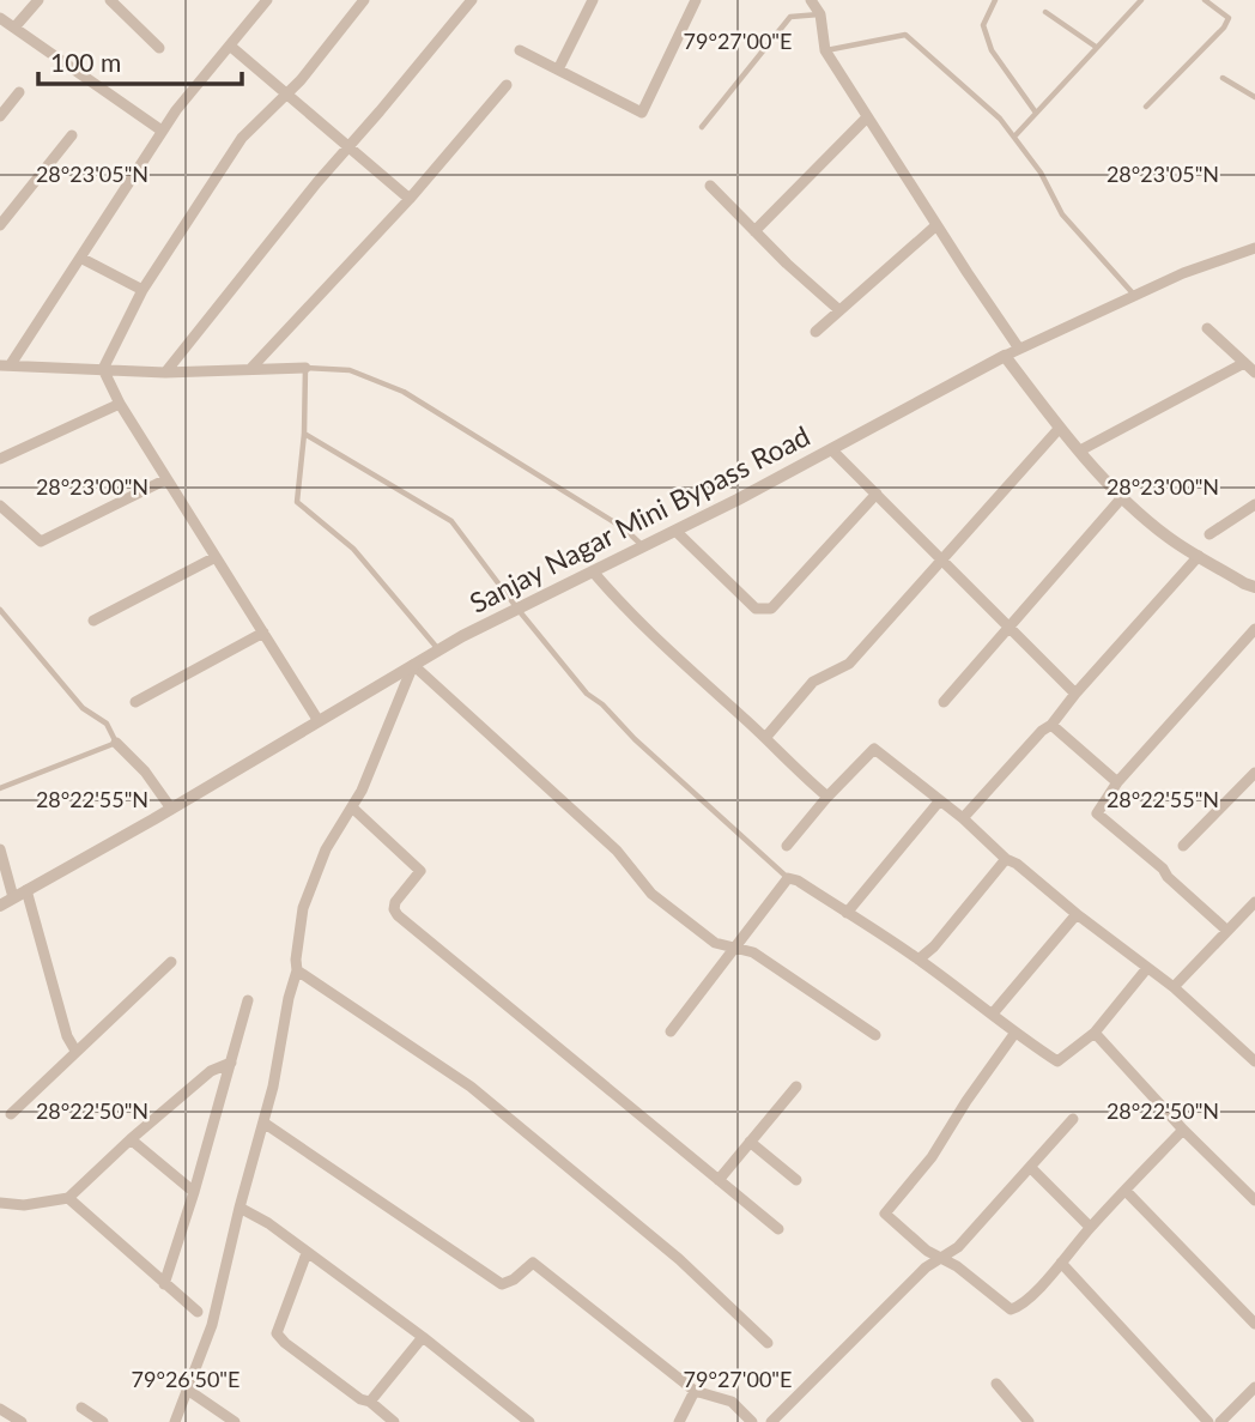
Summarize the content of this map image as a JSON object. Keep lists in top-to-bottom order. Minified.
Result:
{"streets":{"street":["Sanjay Nagar Mini Bypass Road"]},"scale_bar":"100 m","coordinates":["79°27'00\"E","28°23'05\"N","28°23'00\"N","28°22'55\"N","28°22'50\"N","79°26'50\"E"]}
